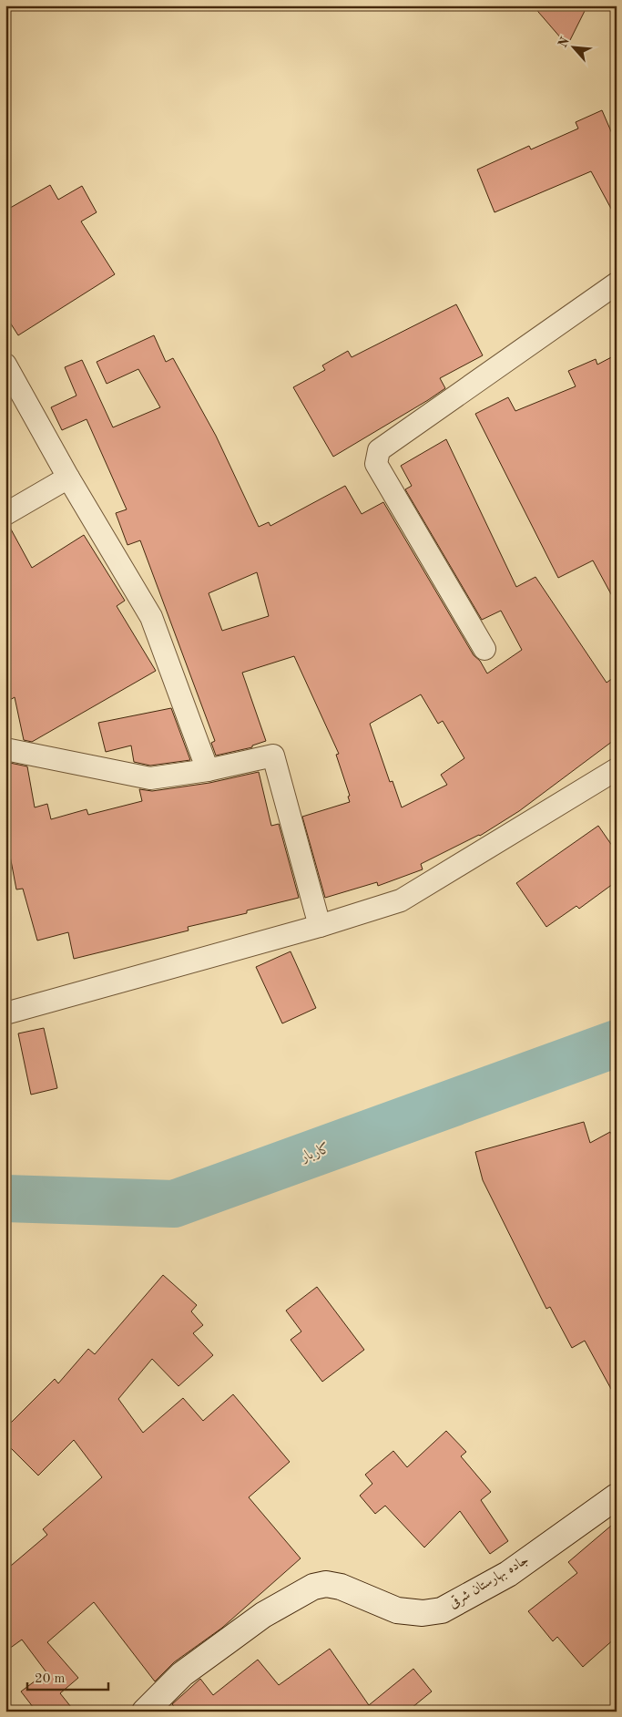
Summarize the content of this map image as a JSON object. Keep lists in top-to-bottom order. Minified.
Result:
{"streets":{"street":["جاده بهارستان شرقی"]},"water":["کاربار"],"scale_bar":"20 m","north":"top left"}
